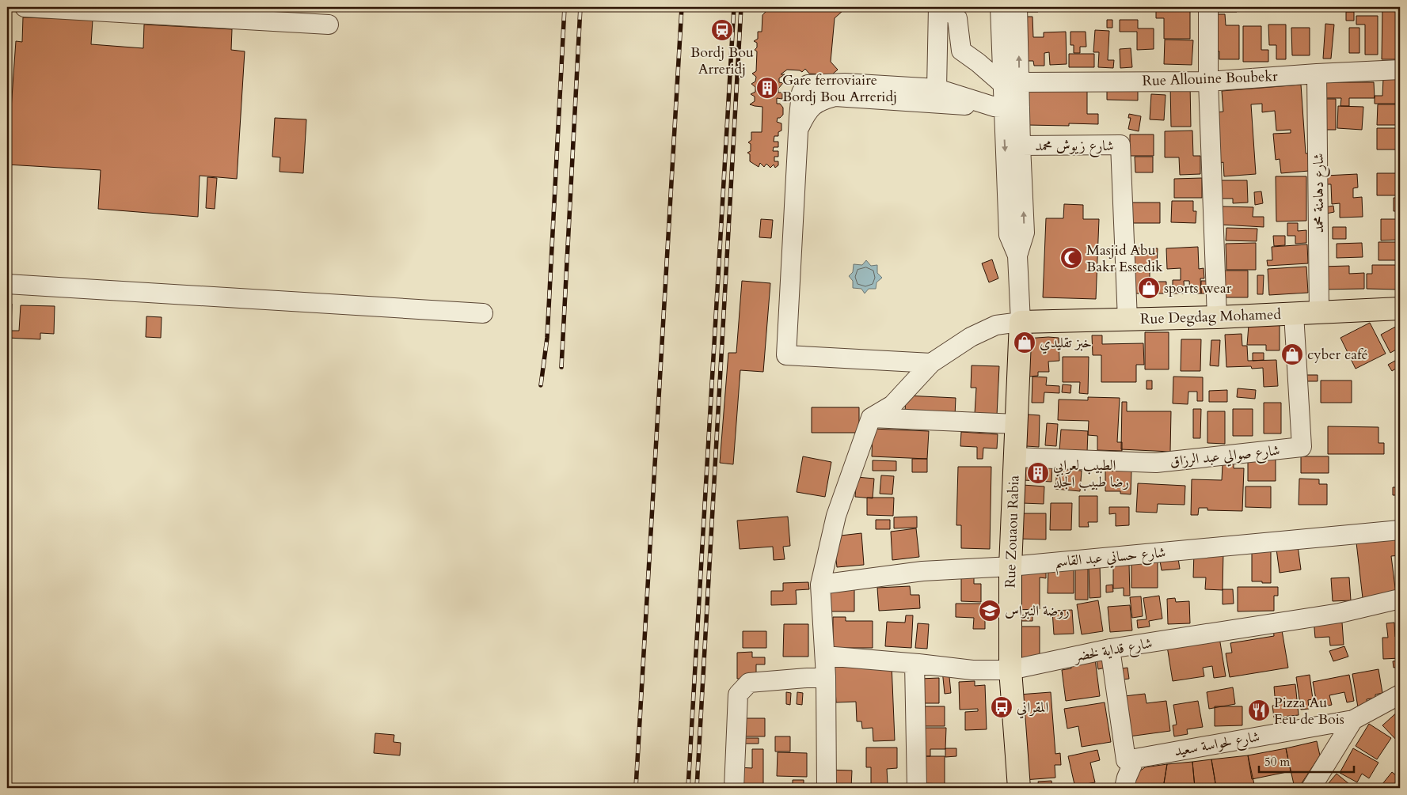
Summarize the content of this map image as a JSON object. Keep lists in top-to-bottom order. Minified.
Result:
{"streets":{"main road":["Rue Degdag Mohamed","Rue Zouaou Rabia"],"street":["Rue Allouine Boubekr","شارع زيوش محمد","شارع دهامنة محمد","شارع صوالي عبد الرزاق","شارع حساني عبد القاسم","شارع قداية لخضر","شارع لحواسة سعيد"]},"crossings":[["Rue Allouine Boubekr","شارع دهامنة محمد"],["شارع زيوش محمد","Rue Degdag Mohamed"],["شارع دهامنة محمد","Rue Degdag Mohamed"],["Rue Degdag Mohamed","شارع صوالي عبد الرزاق"],["Rue Degdag Mohamed","Rue Zouaou Rabia"],["شارع صوالي عبد الرزاق","Rue Zouaou Rabia"],["Rue Zouaou Rabia","شارع حساني عبد القاسم"],["Rue Zouaou Rabia","شارع قداية لخضر"]],"places":{"station":["Bordj Bou Arreridj"],"building":["Gare ferroviaire Bordj Bou Arreridj","الطبيب لعرابي رضا طبيب الجلد"],"mosque":["Masjid Abu Bakr Essedik"],"shop":["sports wear","خبز تقليدي","cyber café"],"school or university":["روضة النبراس"],"bus stop":["المقراني"],"restaurant":["Pizza Au Feu de Bois"]},"scale_bar":"50 m"}
